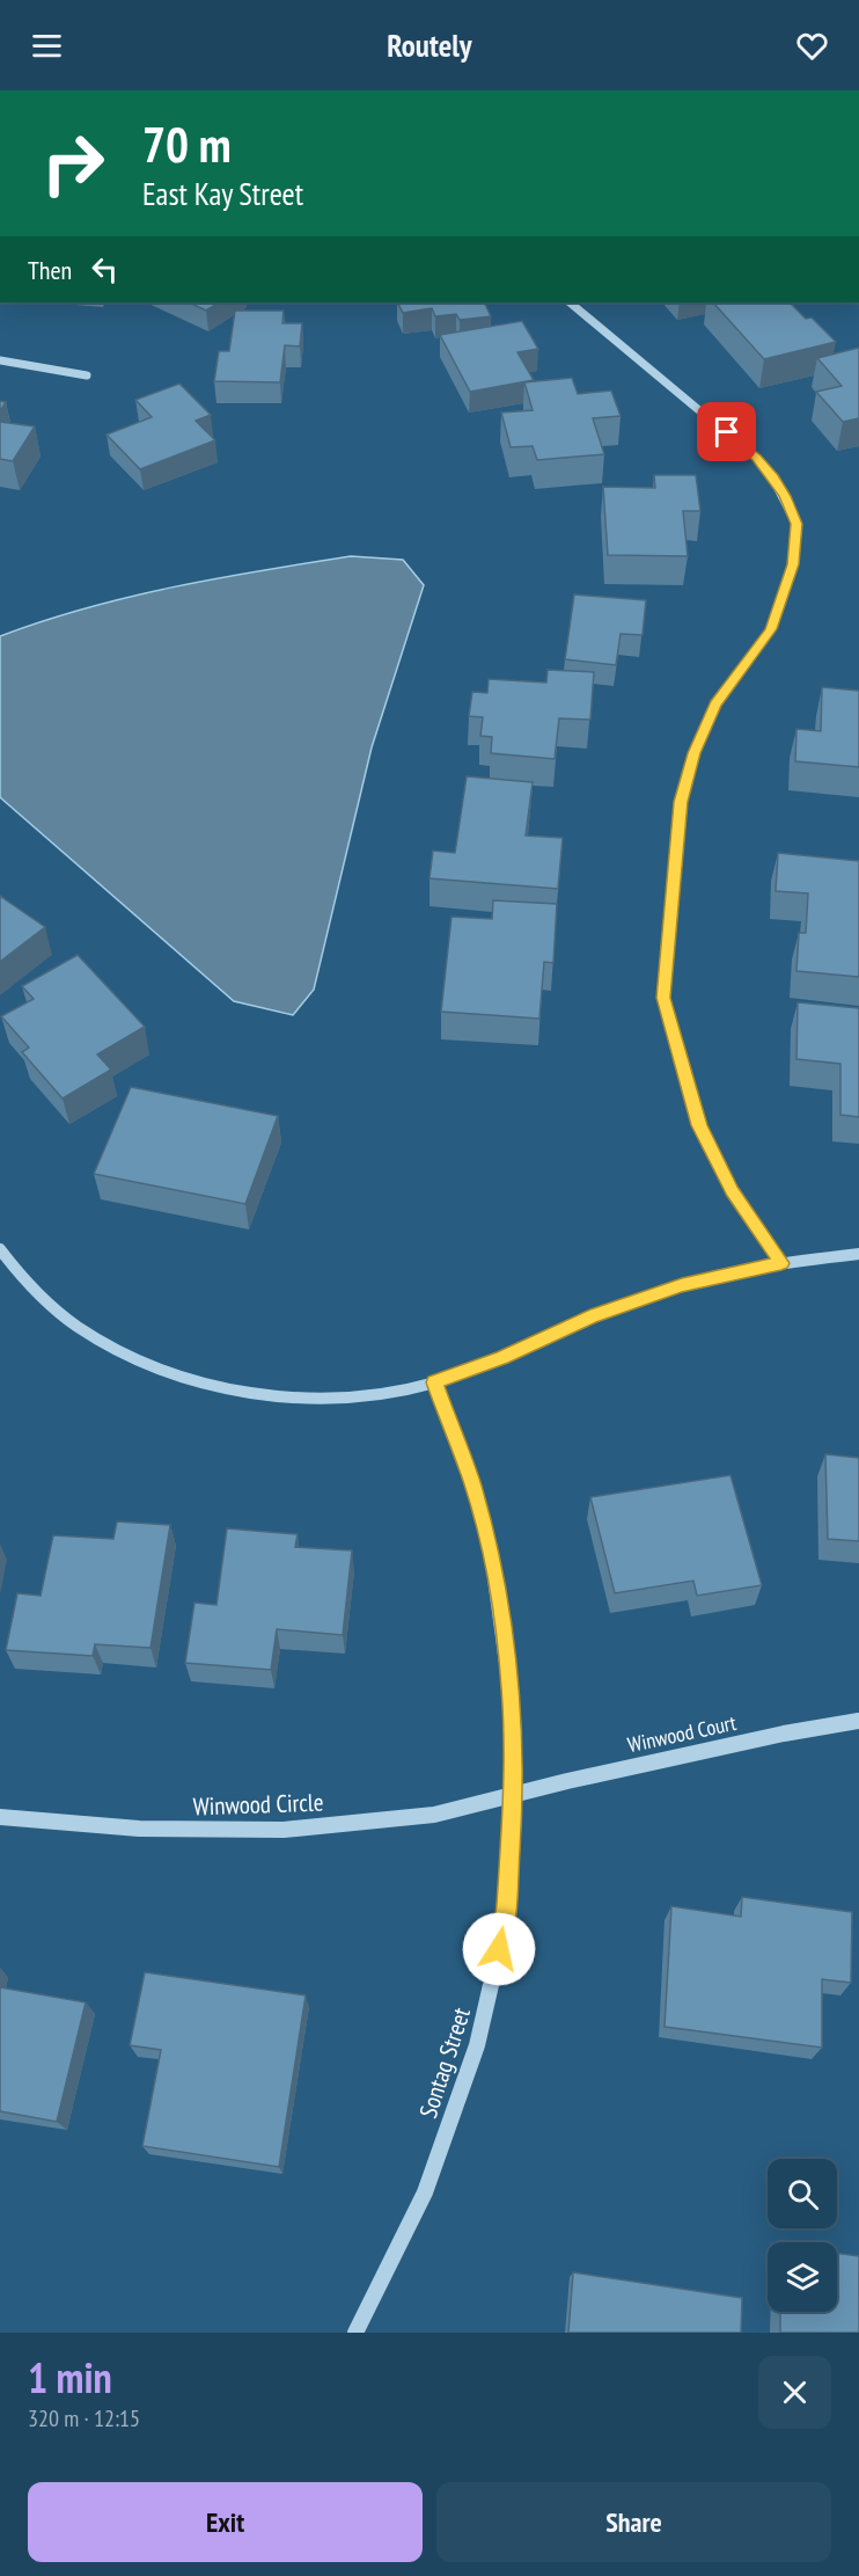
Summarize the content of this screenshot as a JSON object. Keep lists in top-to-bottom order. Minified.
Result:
{"streets":{"street":["Winwood Court","Winwood Circle","Sontag Street"]},"crossings":[["Winwood Court","Winwood Circle"],["Winwood Court","Sontag Street"],["Winwood Circle","Sontag Street"]],"page":{"header":"Routely","turn":["70 m","East Kay Street"],"then":"Then","heading":["1 min","320 m · 12:15"],"buttons":["Exit","Share"]}}
